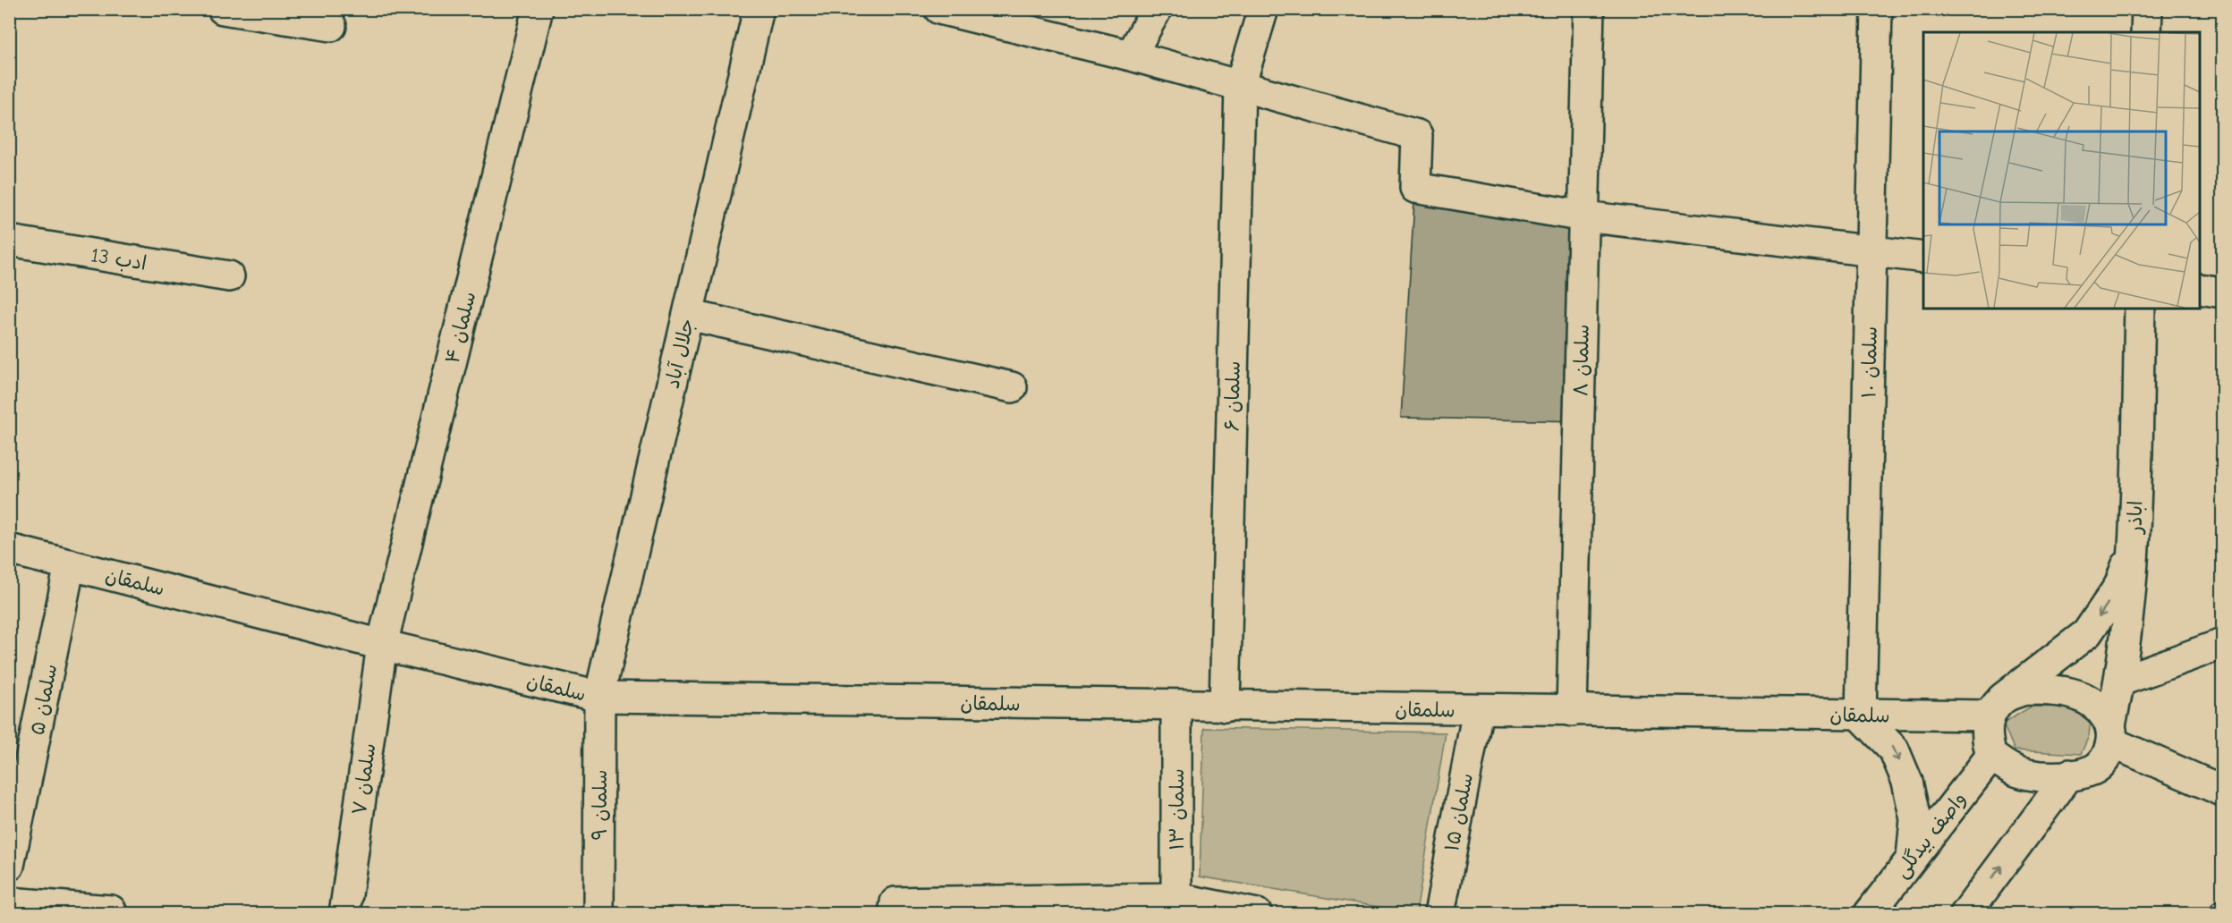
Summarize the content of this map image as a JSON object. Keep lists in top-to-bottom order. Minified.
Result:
{"streets":{"street":["ادب 13","سلمان ۴","جلال آباد","سلمان ۸","سلمان ۱۰","سلمان ۶","اباذر","سلمقان","سلمان ۵","سلمان ۷","سلمان ۹","سلمان ۱۳","سلمان ۱۵","واصف بیدگلی"]},"crossings":[["سلمان ۴","سلمقان"],["سلمان ۴","سلمان ۷"],["جلال آباد","سلمقان"],["جلال آباد","سلمان ۹"],["سلمان ۸","سلمقان"],["سلمان ۱۰","سلمقان"],["سلمان ۶","سلمقان"],["اباذر","سلمقان"],["اباذر","واصف بیدگلی"],["سلمقان","سلمان ۵"],["سلمقان","سلمان ۷"],["سلمقان","سلمان ۹"],["سلمقان","سلمان ۱۳"],["سلمقان","سلمان ۱۵"],["سلمقان","واصف بیدگلی"]]}
